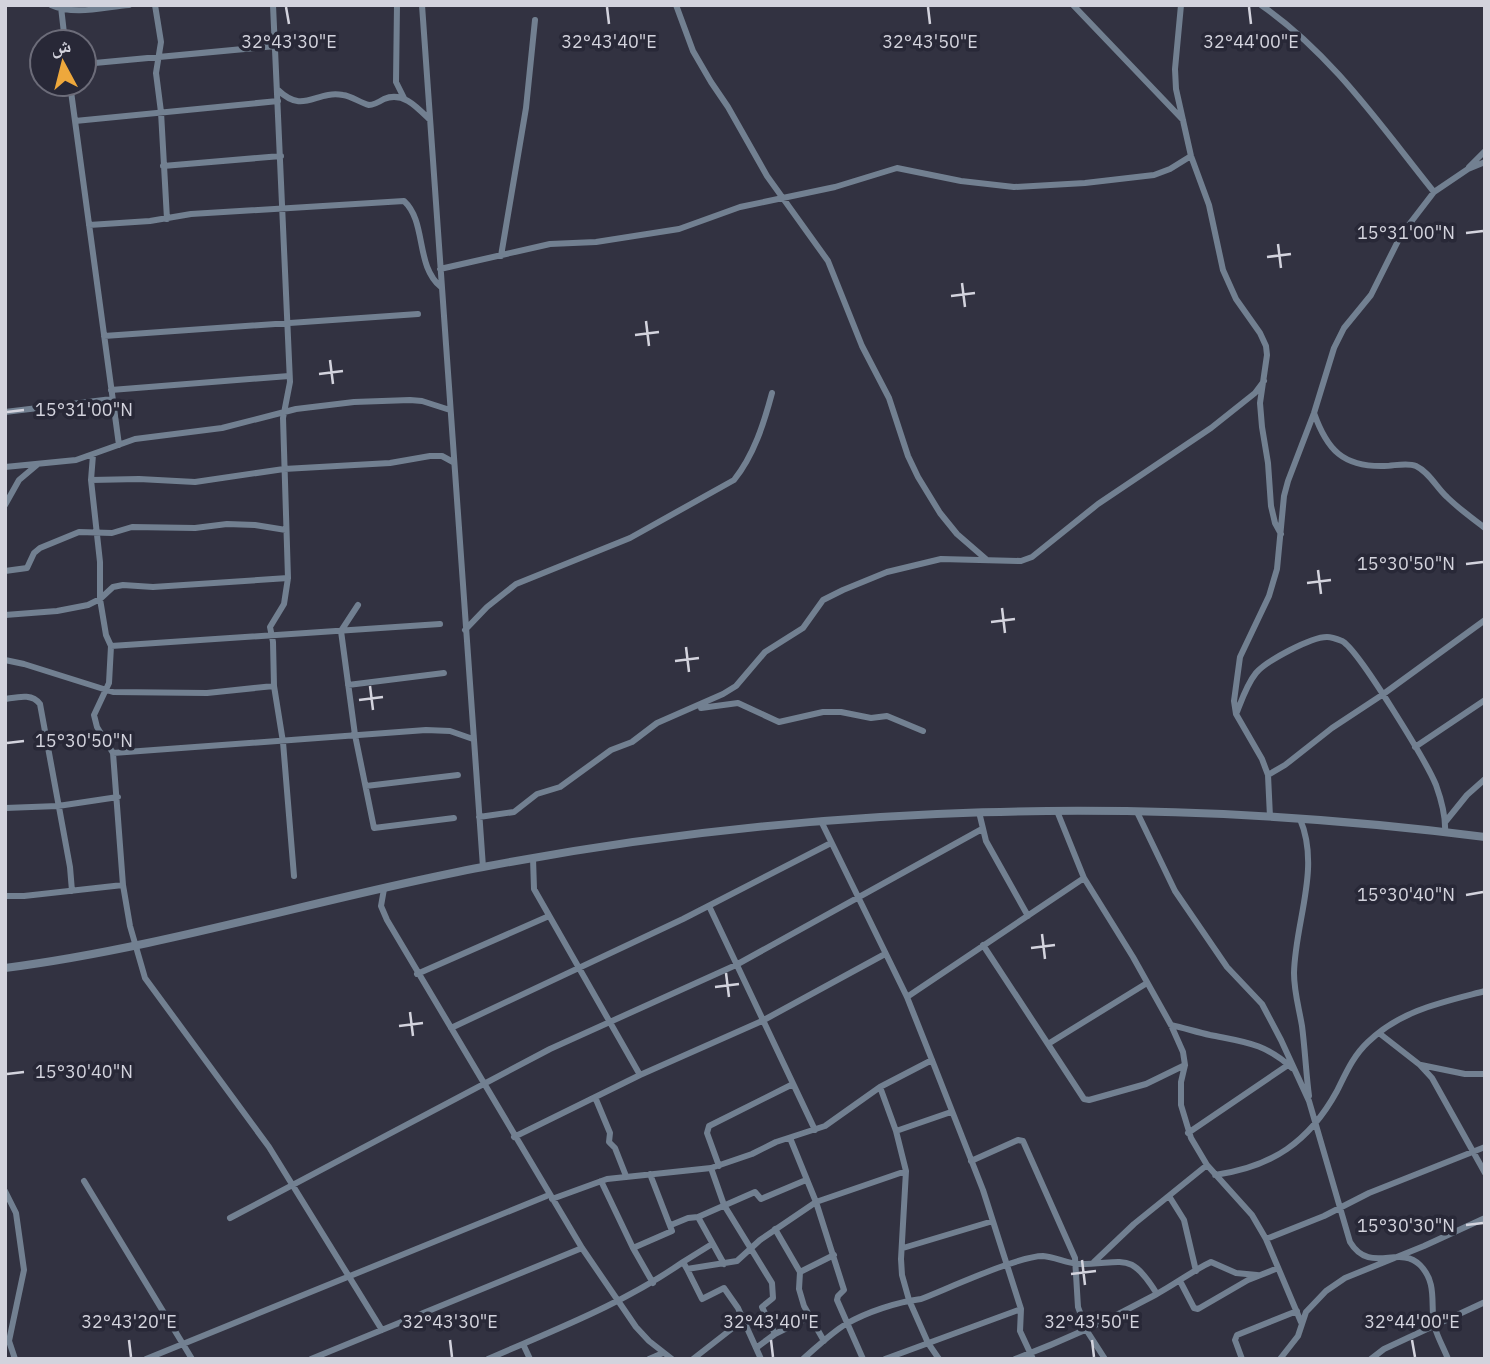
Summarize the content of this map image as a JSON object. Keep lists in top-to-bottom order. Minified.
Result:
{"north":"top","coordinates":["32°43'30\"E","32°43'40\"E","32°43'50\"E","32°44'00\"E","15°31'00\"N","15°30'50\"N","15°30'40\"N","15°30'30\"N","32°43'20\"E"]}
